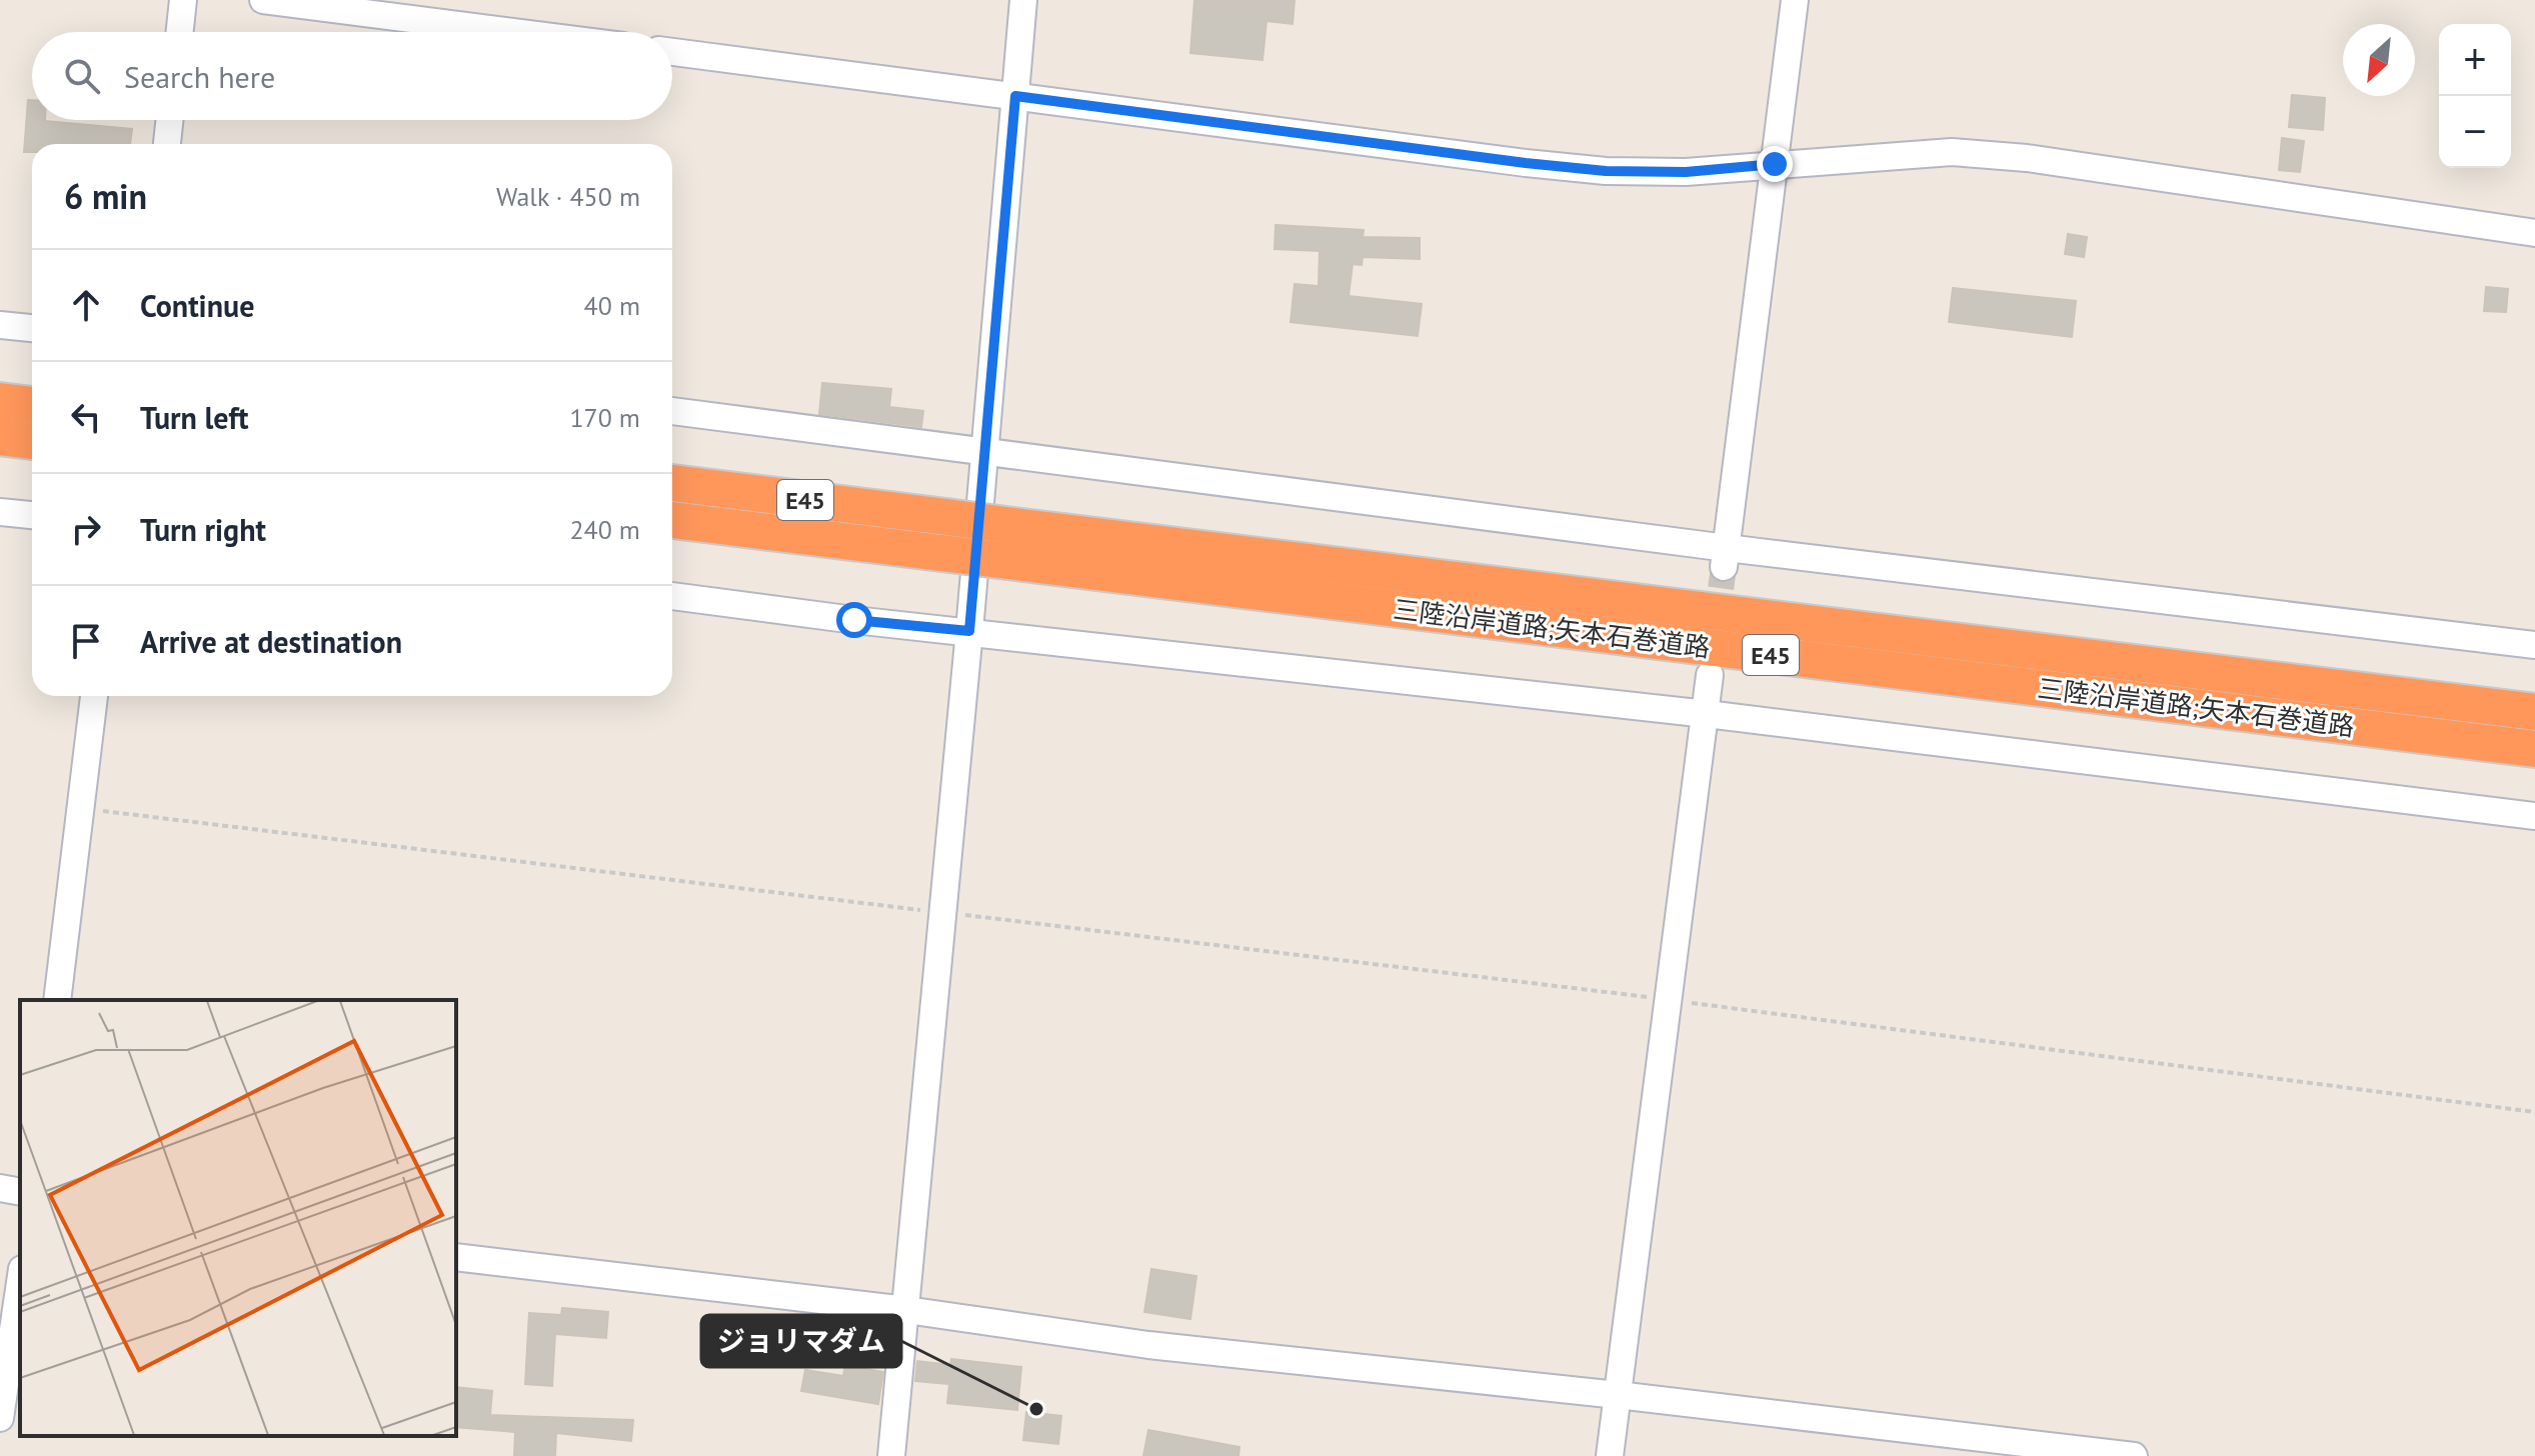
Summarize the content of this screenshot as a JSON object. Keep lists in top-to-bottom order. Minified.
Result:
{"streets":{"highway":["E45","三陸沿岸道路;矢本石巻道路"]},"places":["ジョリマダム"],"north":"bottom left","page":{"map_buttons":["+","−"],"search":"Search here","heading":["6 min","Walk · 450 m"],"list":[["Continue","40 m"],["Turn left","170 m"],["Turn right","240 m"],"Arrive at destination"]}}
